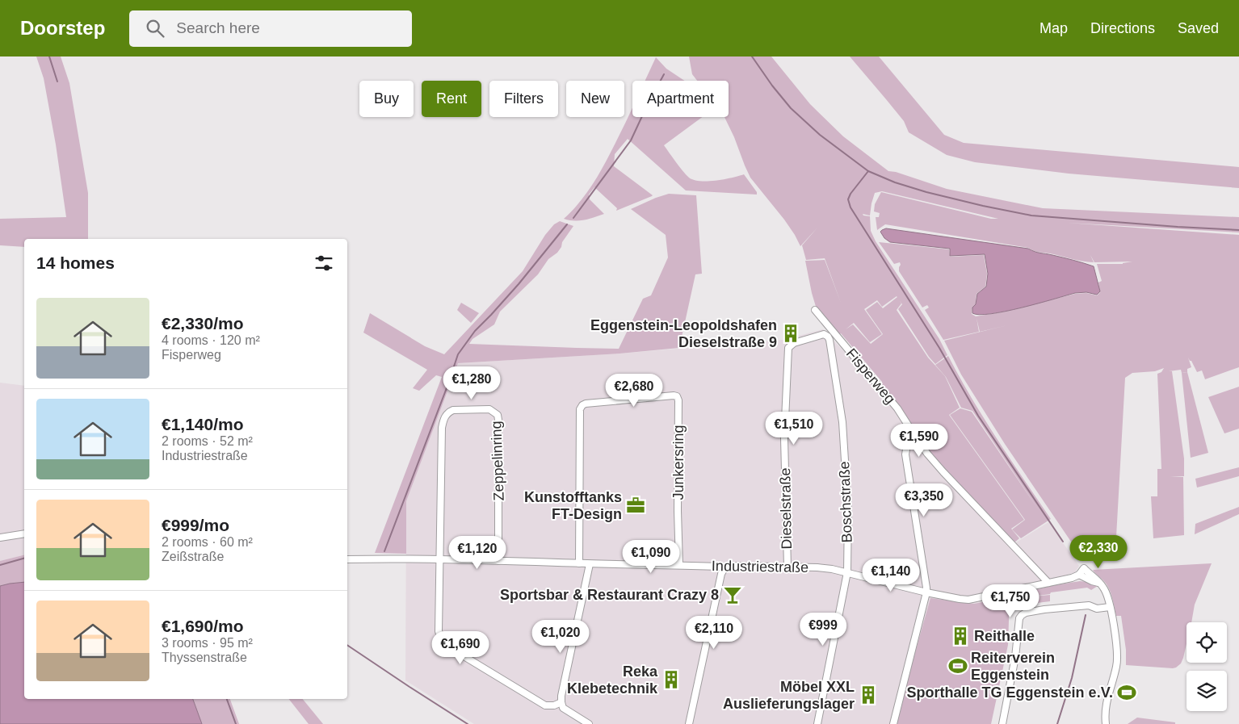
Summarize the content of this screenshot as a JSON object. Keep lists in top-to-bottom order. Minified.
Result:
{"streets":{"street":["Fisperweg","Zeppelinring","Junkersring","Boschstraße","Dieselstraße","Industriestraße"]},"crossings":[["Fisperweg","Industriestraße"],["Zeppelinring","Industriestraße"],["Junkersring","Industriestraße"],["Boschstraße","Dieselstraße"],["Boschstraße","Industriestraße"],["Dieselstraße","Industriestraße"]],"places":{"building":["Eggenstein-Leopoldshafen Dieselstraße 9","Reithalle","Reka Klebetechnik","Möbel XXL Auslieferungslager"],"office":["Kunstofftanks FT-Design"],"bar":["Sportsbar & Restaurant Crazy 8"],"sports":["Reiterverein Eggenstein","Sporthalle TG Eggenstein e.V."]},"page":{"header":"Doorstep","search":"Search here","nav":["Map","Directions","Saved"],"chip":["Buy","Rent","Filters","New","Apartment"],"heading":"14 homes","list":[{"name":"€2,330/mo","note":"4 rooms · 120 m² · Fisperweg"},{"name":"€1,140/mo","note":"2 rooms · 52 m² · Industriestraße"},{"name":"€999/mo","note":"2 rooms · 60 m² · Zeißstraße"},{"name":"€1,690/mo","note":"3 rooms · 95 m² · Thyssenstraße"}],"price":["€1,280","€2,680","€1,510","€1,590","€3,350","€2,330","€1,120","€1,090","€1,140","€1,750","€999","€2,110","€1,020","€1,690"]}}
